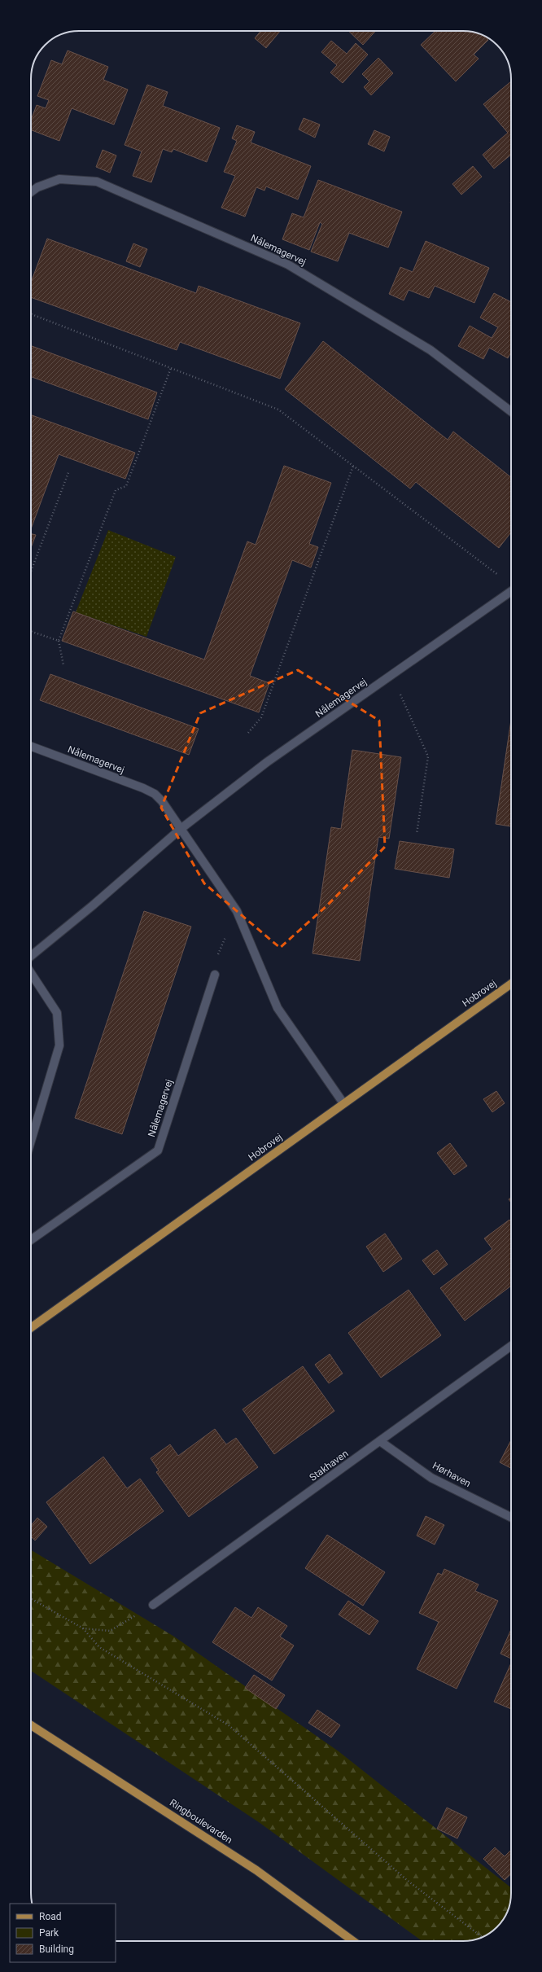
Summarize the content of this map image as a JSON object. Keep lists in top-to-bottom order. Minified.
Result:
{"streets":{"main road":["Hobrovej","Ringboulevarden"],"street":["Nålemagervej","Stakhaven","Hørhaven"]},"crossings":[["Nålemagervej","Hobrovej"],["Stakhaven","Hørhaven"]],"legend":["Road","Park","Building"]}
